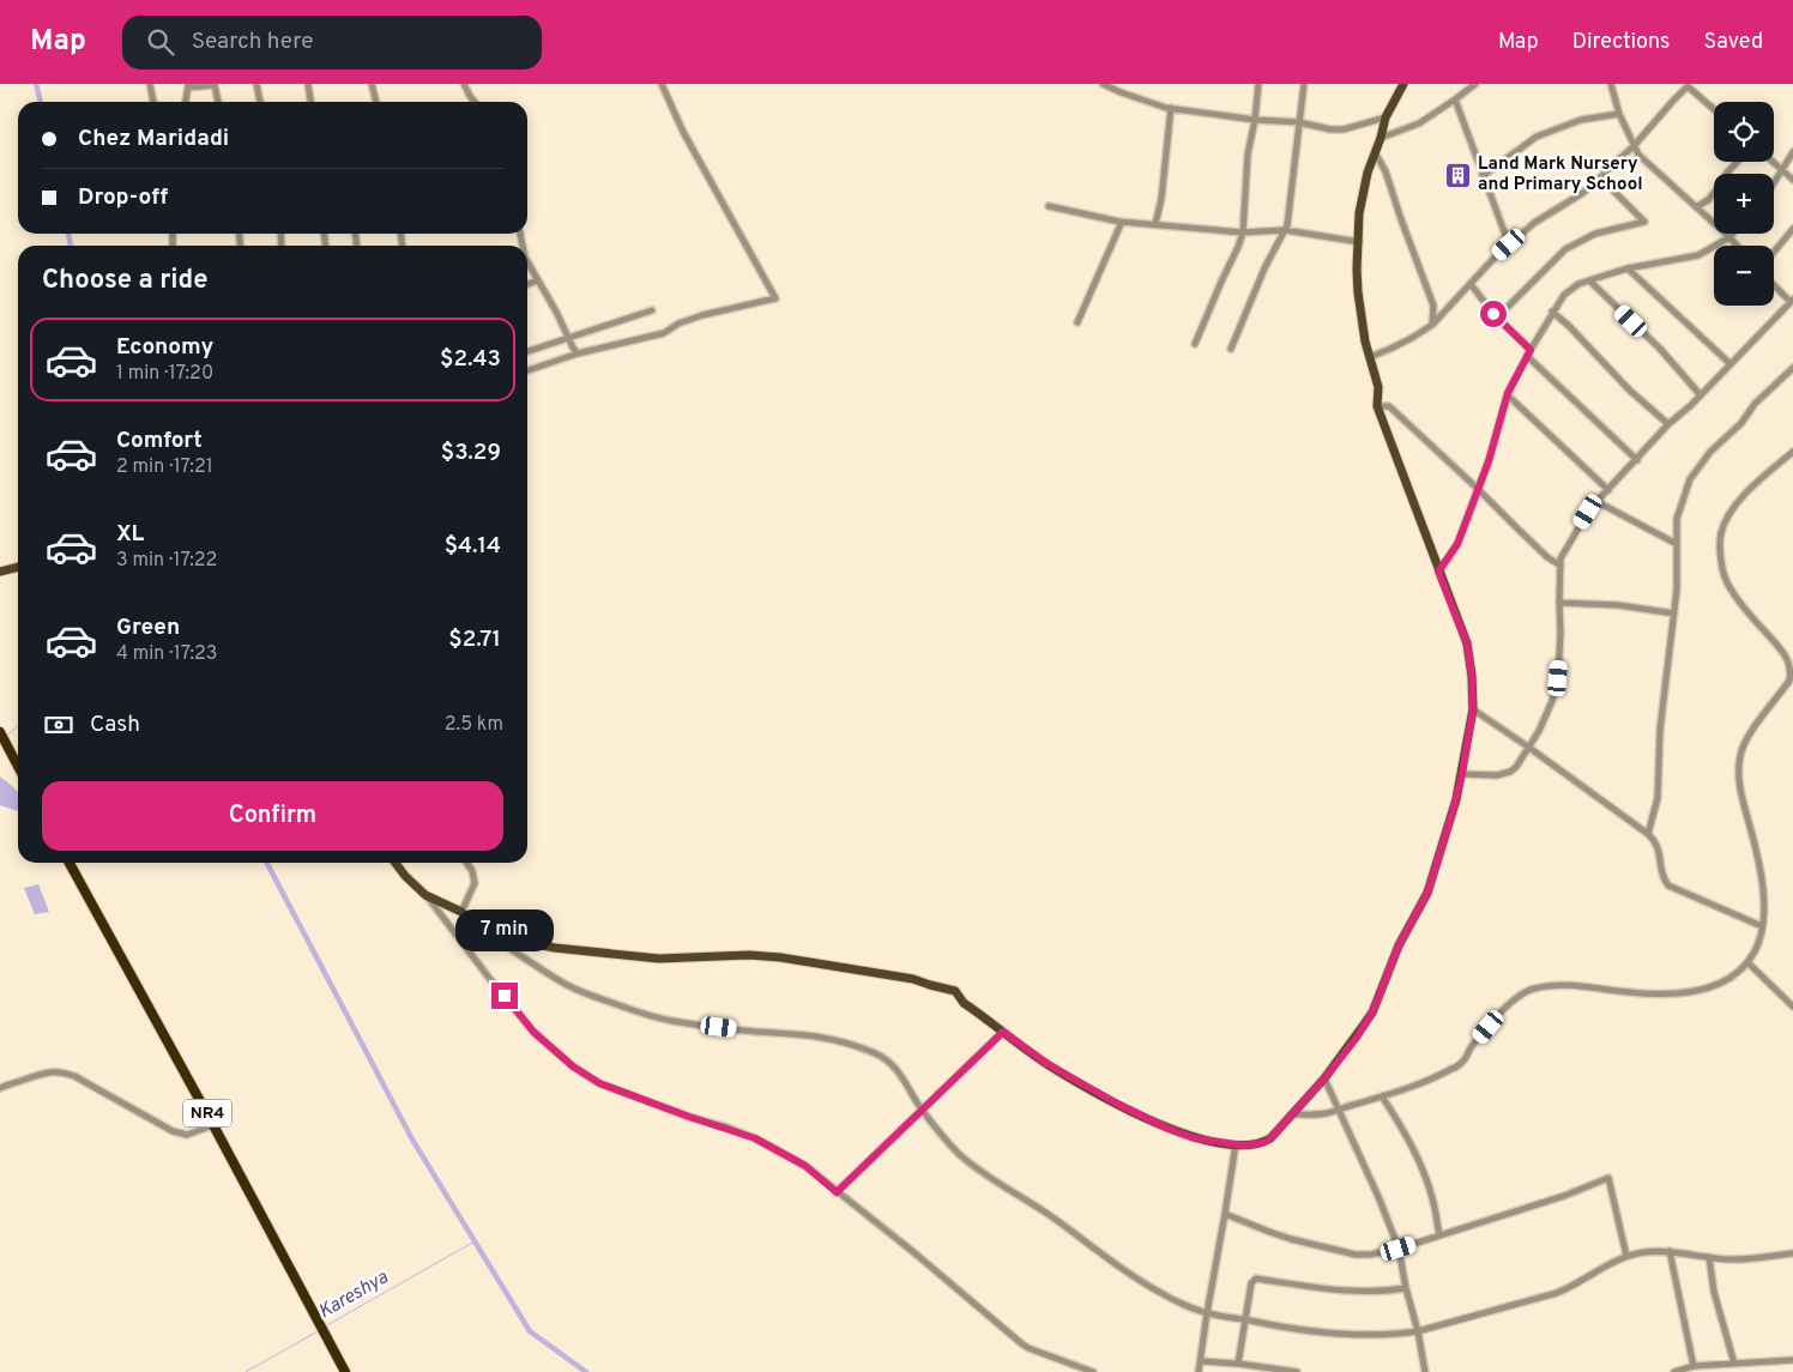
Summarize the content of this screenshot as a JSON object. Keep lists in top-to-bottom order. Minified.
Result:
{"streets":{"highway":["NR4"]},"water":["Kareshya"],"places":{"building":["Land Mark Nursery and Primary School"]},"page":{"header":"Map","search":"Search here","nav":["Map","Directions","Saved"],"map_buttons":["+","−"],"banner":["Chez Maridadi","Drop-off"],"heading":"Choose a ride","list":[{"name":"Economy","note":"1 min · 17:20","value":"$2.43"},{"name":"Comfort","note":"2 min · 17:21","value":"$3.29"},{"name":"XL","note":"3 min · 17:22","value":"$4.14"},{"name":"Green","note":"4 min · 17:23","value":"$2.71"}],"pay":["Cash","2.5 km"],"buttons":"Confirm","bubble":"7 min"}}
